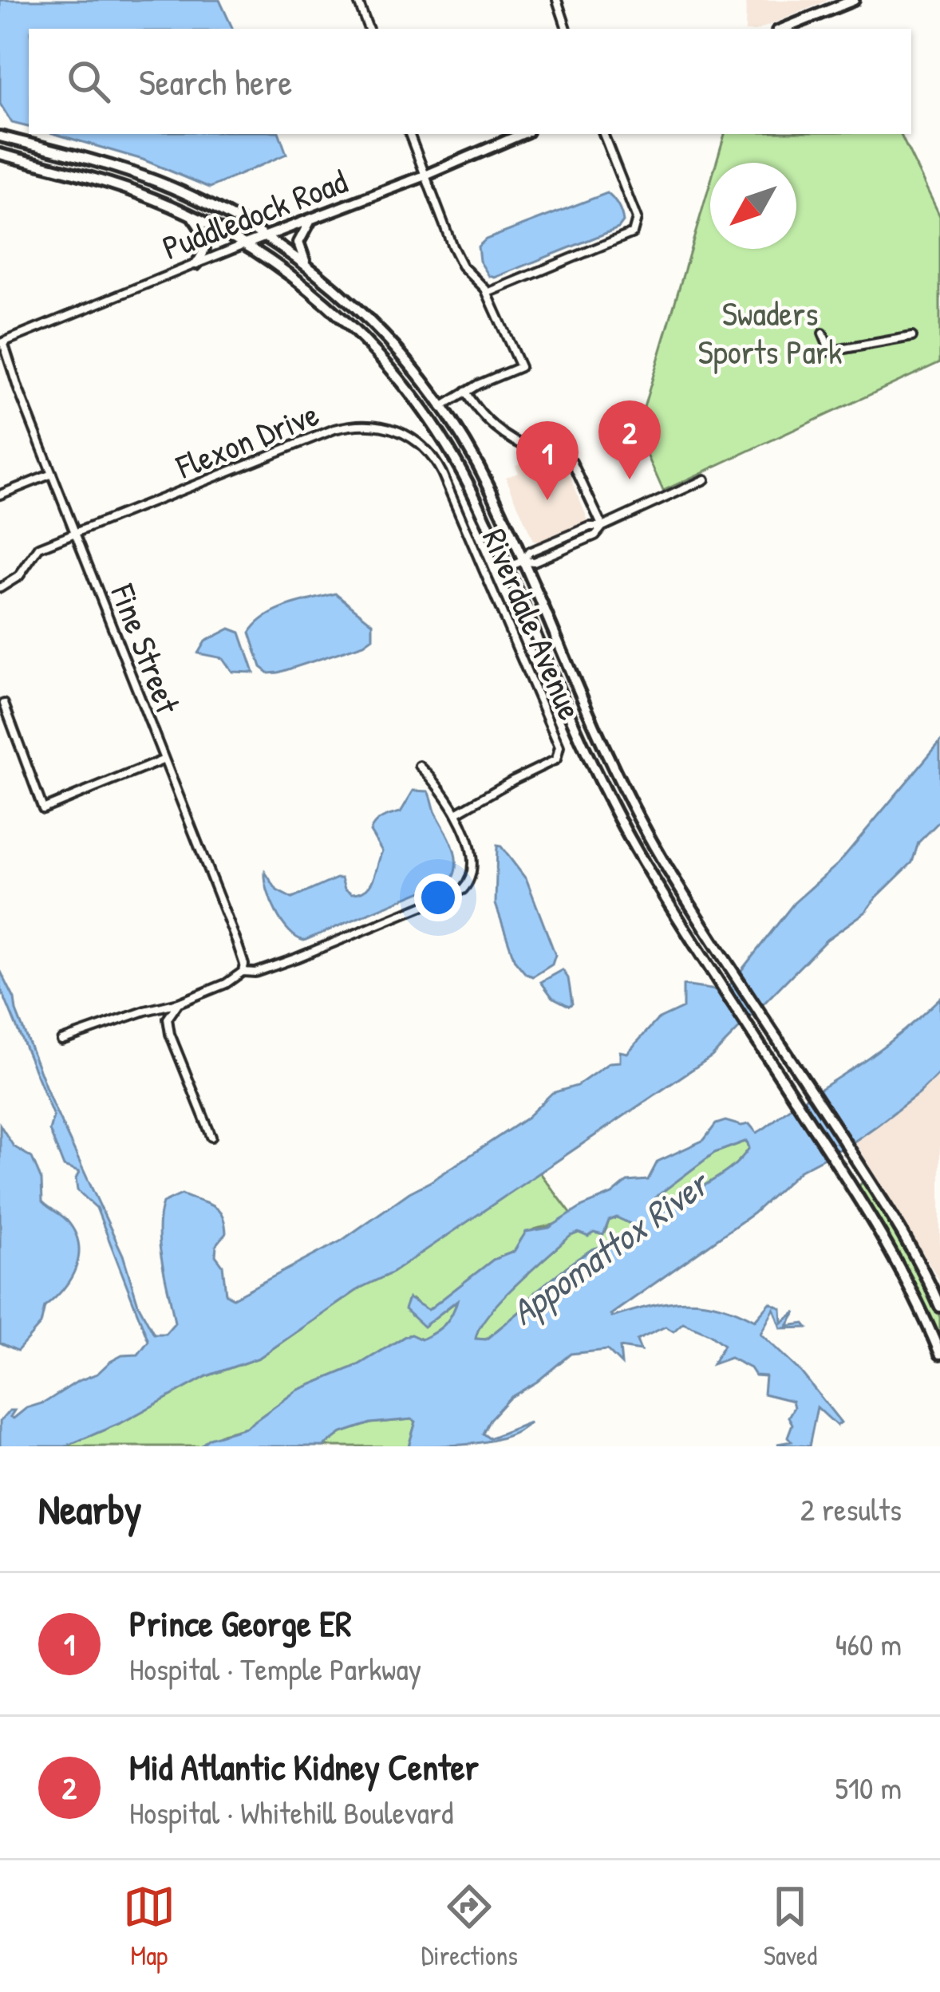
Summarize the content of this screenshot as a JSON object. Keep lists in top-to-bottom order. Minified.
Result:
{"streets":{"main road":["Puddledock Road"],"street":["Flexon Drive","Riverdale Avenue","Fine Street"]},"crossings":[["Puddledock Road","Fine Street"],["Flexon Drive","Riverdale Avenue"],["Flexon Drive","Fine Street"]],"water":["Appomattox River"],"parks":["Swaders Sports Park"],"north":"bottom left","page":{"search":"Search here","pins":["2","1"],"heading":["Nearby","2 results"],"list":[{"mark":"1","name":"Prince George ER","note":"Hospital · Temple Parkway","value":"460 m"},{"mark":"2","name":"Mid Atlantic Kidney Center","note":"Hospital · Whitehill Boulevard","value":"510 m"}],"nav":["Map","Directions","Saved"]}}
